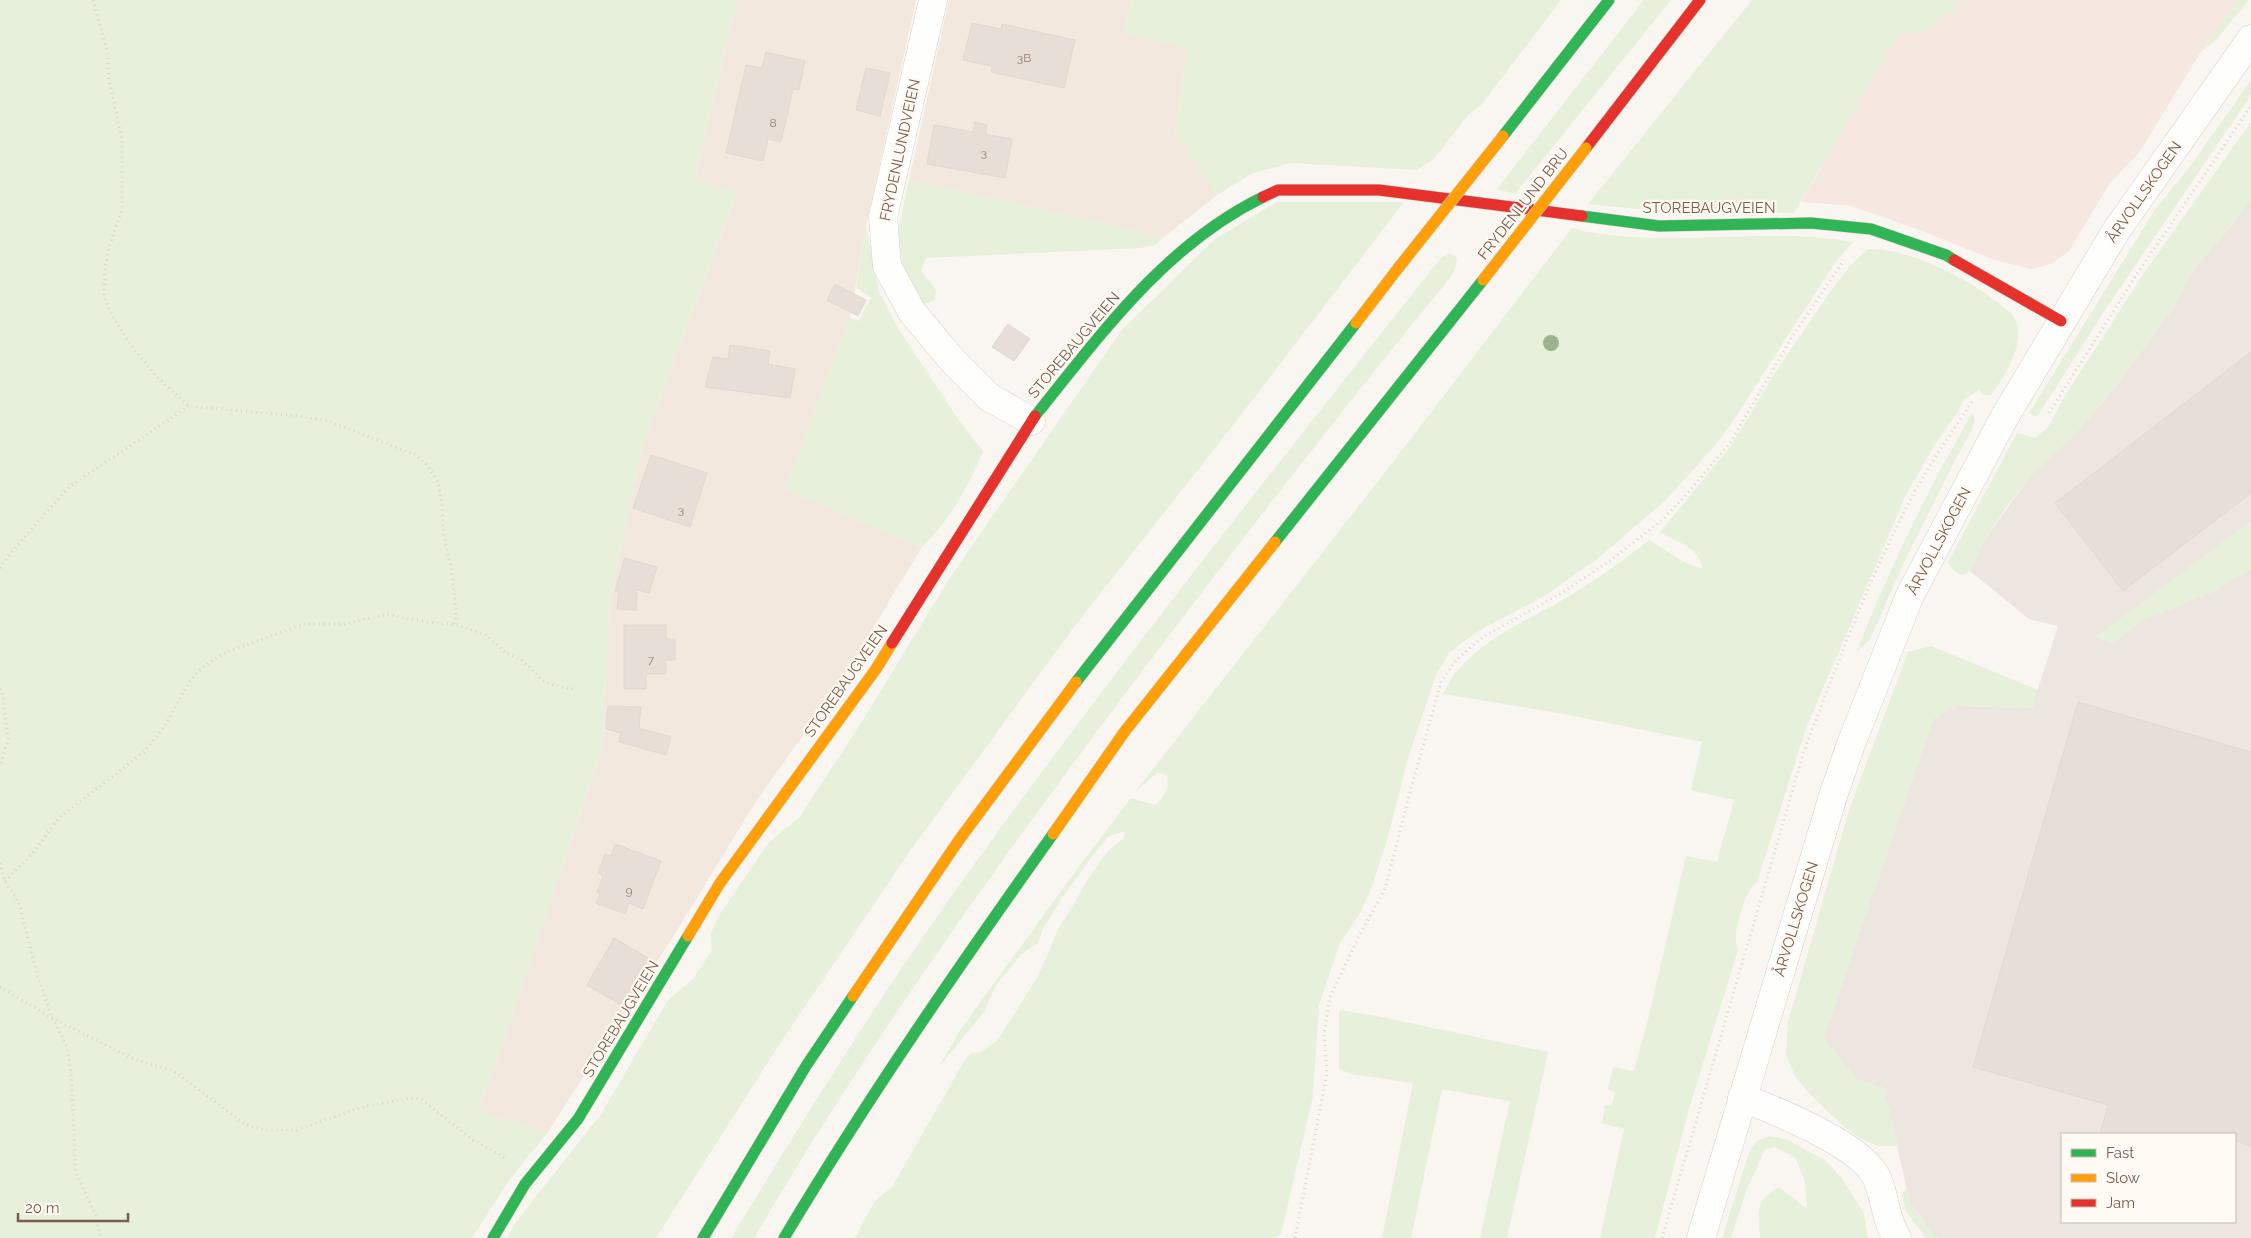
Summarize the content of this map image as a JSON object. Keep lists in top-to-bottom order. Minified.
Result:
{"streets":{"main road":["FRYDENLUND BRU","STOREBAUGVEIEN"],"street":["FRYDENLUNDVEIEN","ÅRVOLLSKOGEN"]},"crossings":[["FRYDENLUNDVEIEN","STOREBAUGVEIEN"],["ÅRVOLLSKOGEN","STOREBAUGVEIEN"]],"house_numbers":["3B","8","3","3","7","9"],"legend":["Fast","Slow","Jam"],"scale_bar":"20 m"}
